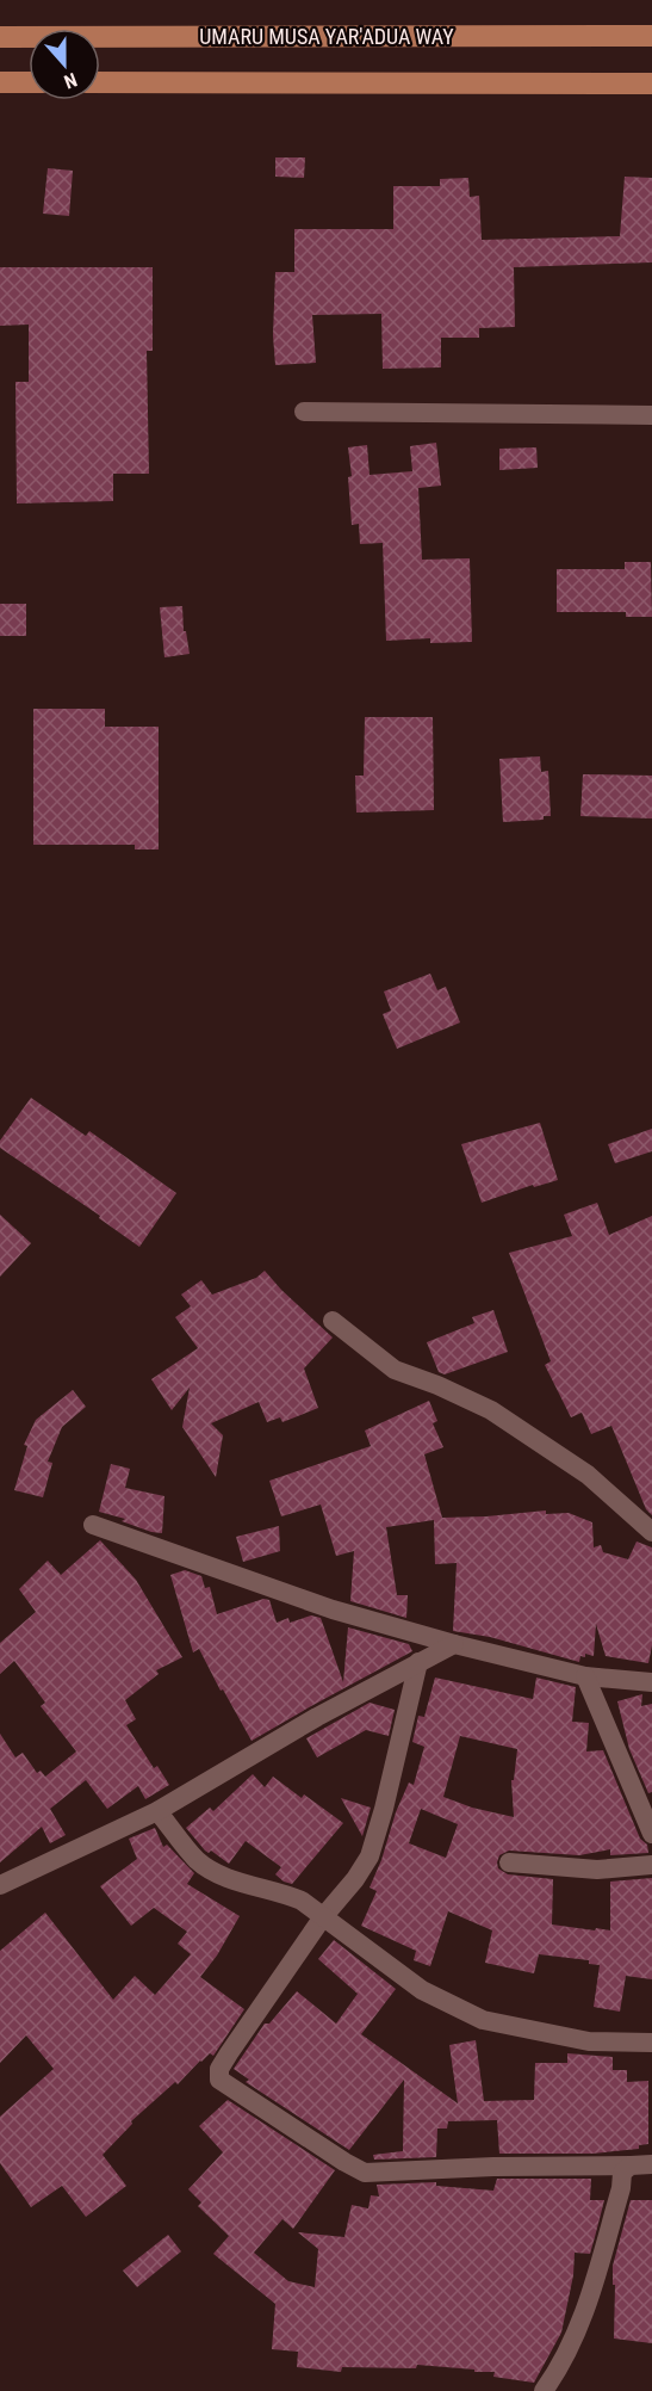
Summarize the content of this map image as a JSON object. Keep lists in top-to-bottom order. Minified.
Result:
{"streets":{"main road":["UMARU MUSA YAR'ADUA WAY"]},"north":"bottom"}
